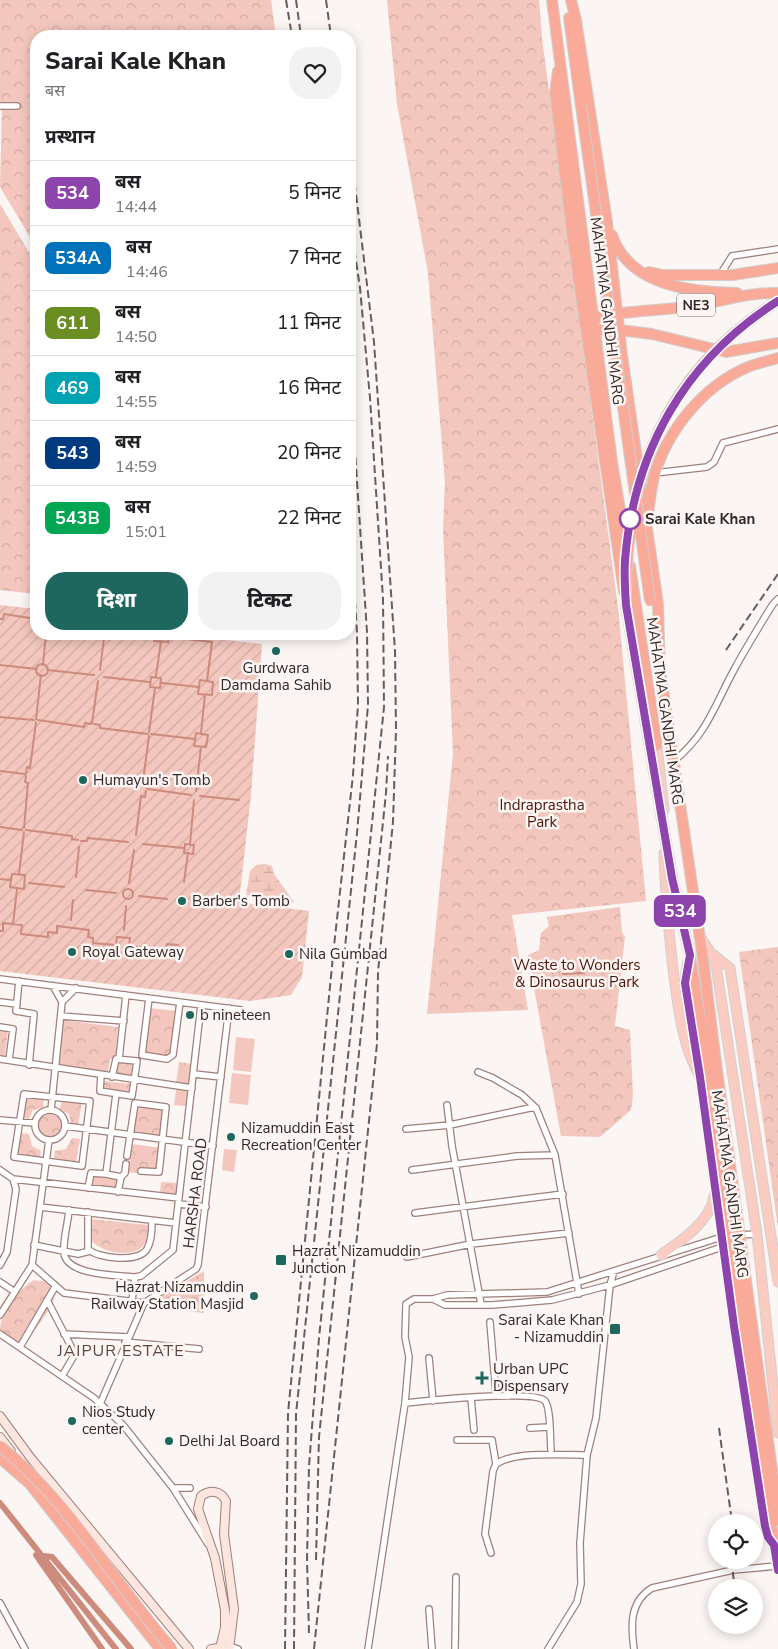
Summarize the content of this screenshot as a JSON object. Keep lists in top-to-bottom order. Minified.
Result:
{"streets":{"highway":["NE3","MAHATMA GANDHI MARG"],"street":["HARSHA ROAD"]},"districts":["JAIPUR ESTATE"],"parks":["Indraprastha Park","Waste to Wonders & Dinosaurus Park"],"places":{"other":["Sarai Kale Khan","Gurdwara Damdama Sahib","Humayun's Tomb","Barber's Tomb","Royal Gateway","Nila Gumbad","b nineteen","Nizamuddin East Recreation Center","Hazrat Nizamuddin Railway Station Masjid","Nios Study center","Delhi Jal Board"],"transit":["Hazrat Nizamuddin Junction","Sarai Kale Khan - Nizamuddin"],"health":["Urban UPC Dispensary"]},"lines":["bus line 534"],"page":{"on_map":"534","heading":[["Sarai Kale Khan","बस"],"प्रस्थान"],"list":[{"mark":"534","name":"बस","note":"14:44","value":"5 मिनट"},{"mark":"534A","name":"बस","note":"14:46","value":"7 मिनट"},{"mark":"611","name":"बस","note":"14:50","value":"11 मिनट"},{"mark":"469","name":"बस","note":"14:55","value":"16 मिनट"},{"mark":"543","name":"बस","note":"14:59","value":"20 मिनट"},{"mark":"543B","name":"बस","note":"15:01","value":"22 मिनट"}],"buttons":["दिशा","टिकट"]}}
